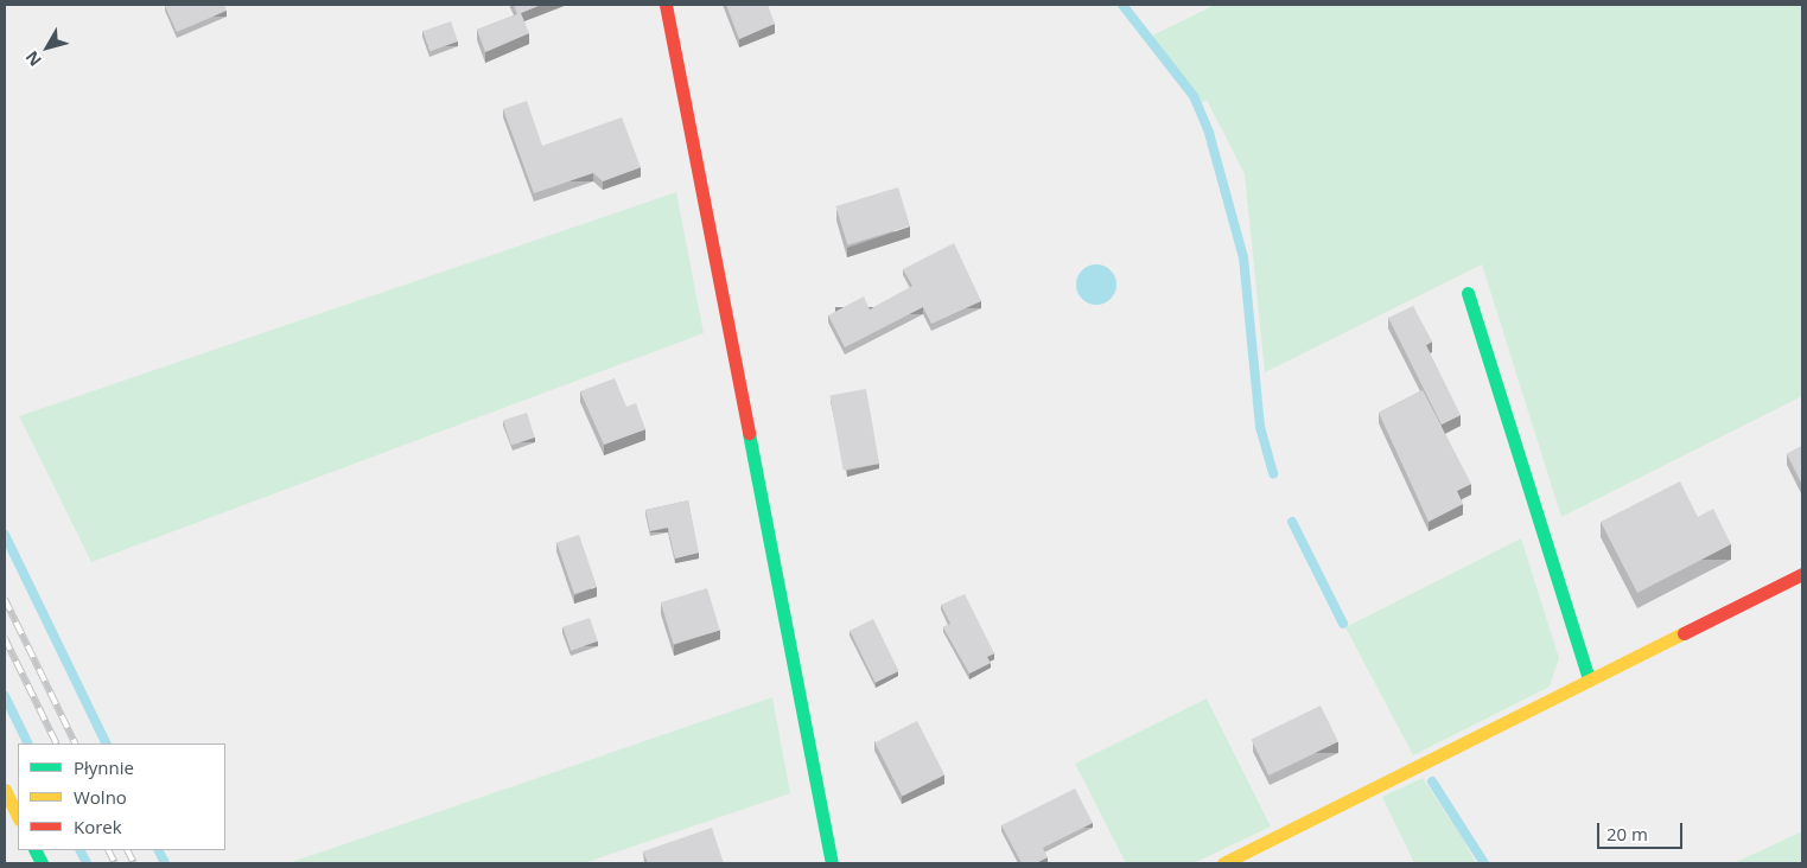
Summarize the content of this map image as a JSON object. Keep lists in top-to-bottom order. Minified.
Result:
{"legend":["Płynnie","Wolno","Korek"],"scale_bar":"20 m","north":"bottom left"}
